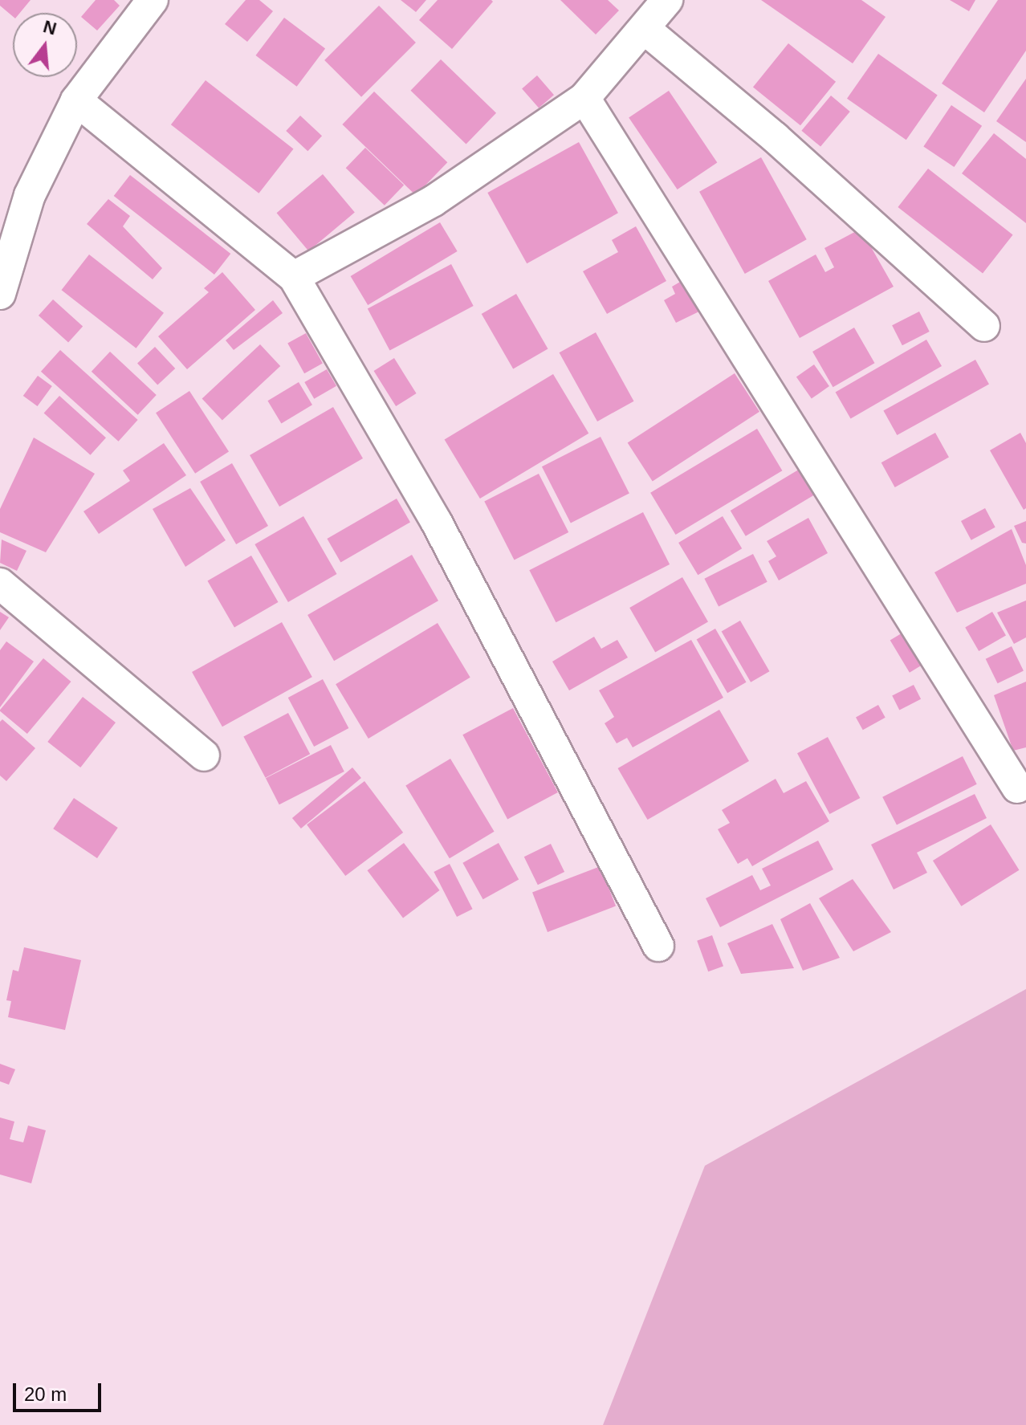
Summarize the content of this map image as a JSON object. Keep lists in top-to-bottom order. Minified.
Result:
{"scale_bar":"20 m","north":"top"}
